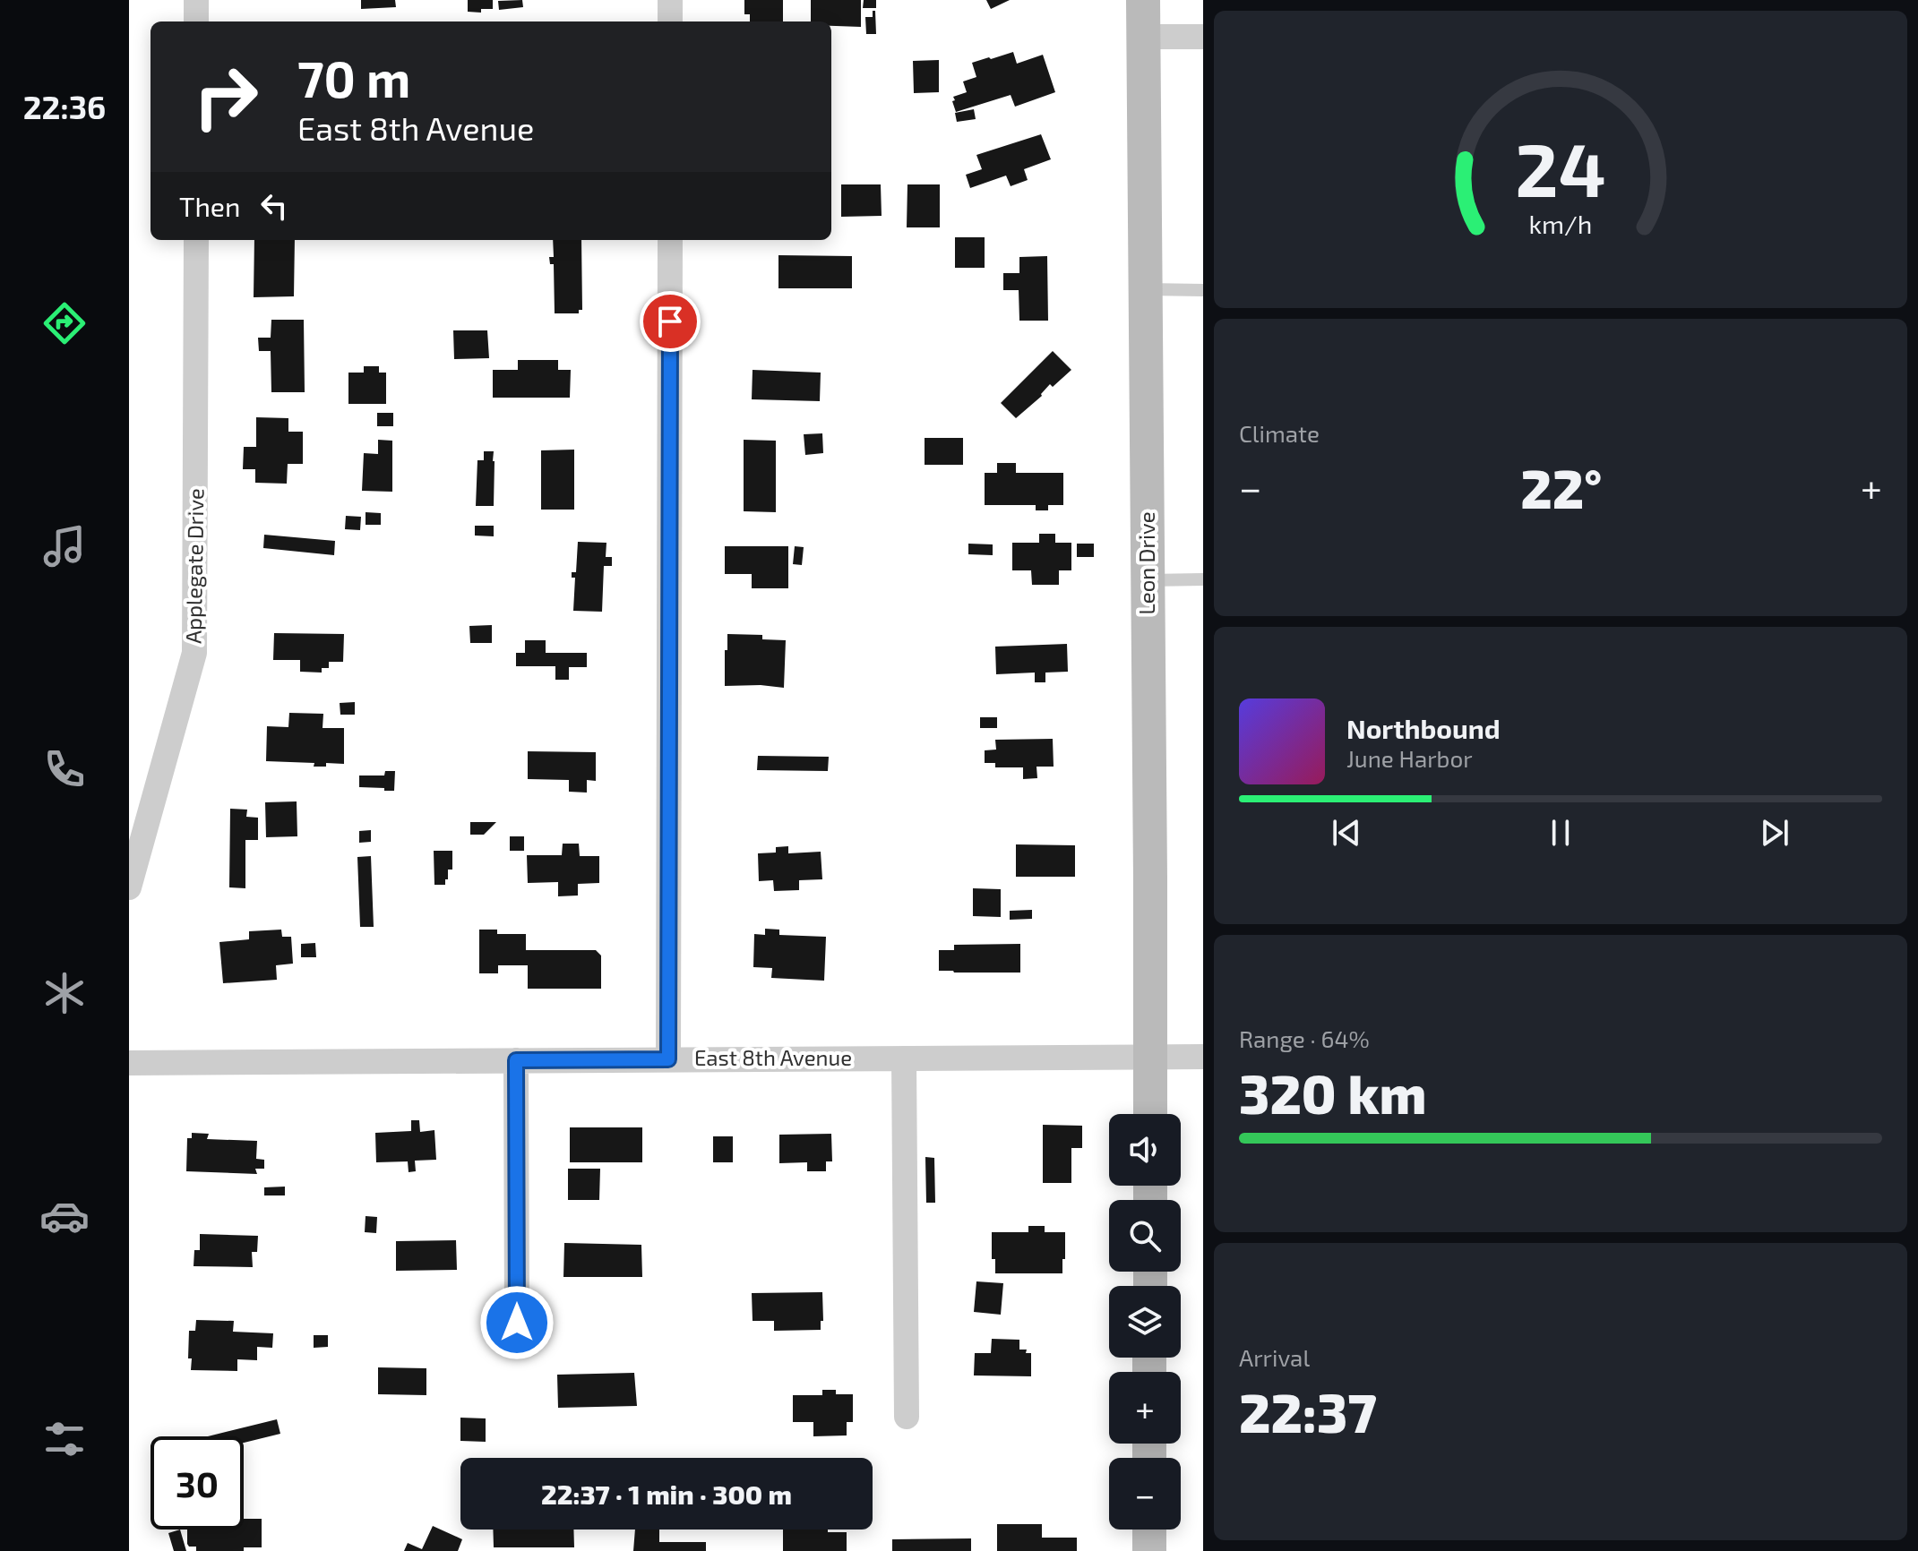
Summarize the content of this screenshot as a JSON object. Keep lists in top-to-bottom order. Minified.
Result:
{"streets":{"street":["Leon Drive","Applegate Drive","East 8th Avenue"]},"crossings":[["Leon Drive","East 8th Avenue"]],"page":{"tabs":"22:36","turn":["70 m","East 8th Avenue"],"then":"Then","tile":["Climate",["Range · 64%","320 km"],["Arrival","22:37"]],"heat":["−","22°","+"],"song":["Northbound","June Harbor"],"map_buttons":["+","−"],"limit":"30","trip":"22:37 · 1 min · 300 m","gauge":["24","km/h"]}}
